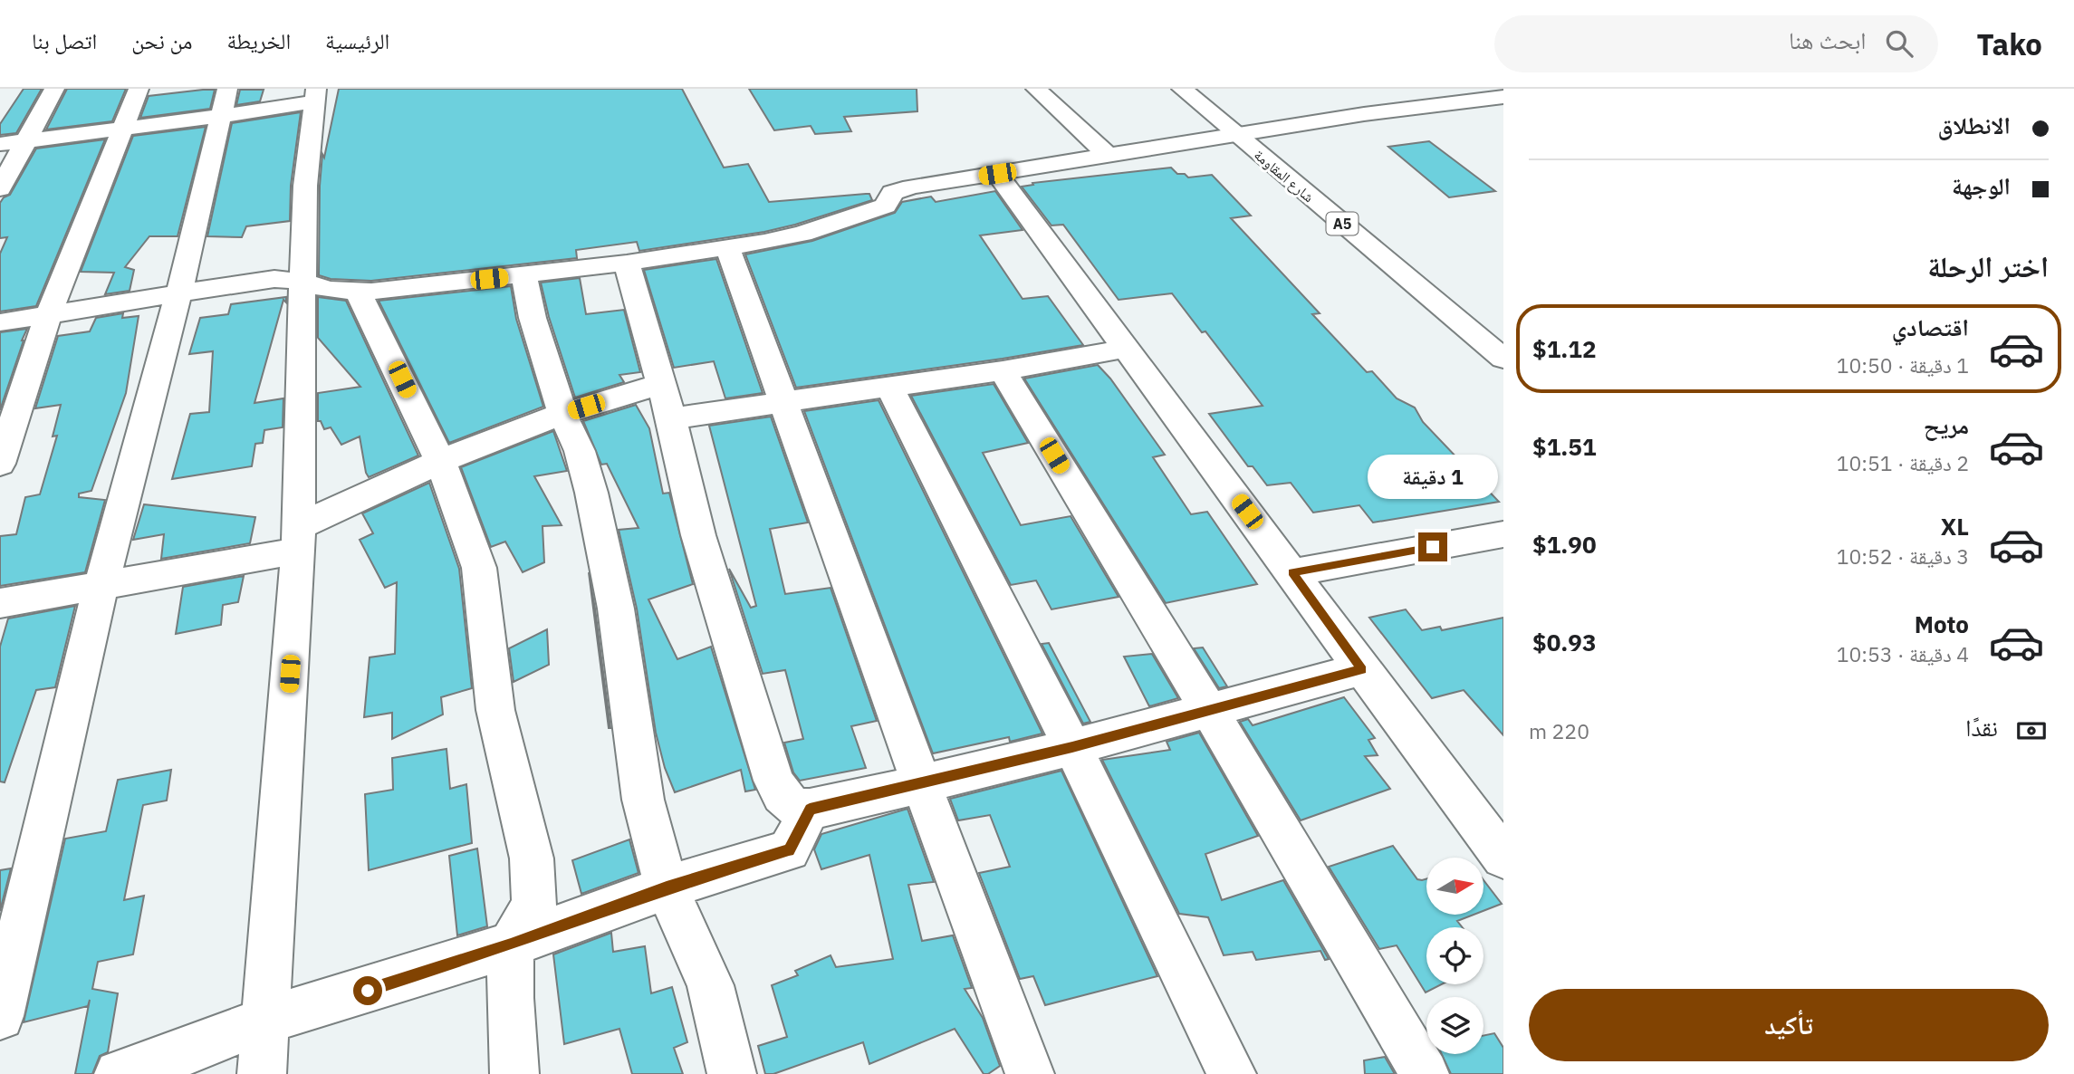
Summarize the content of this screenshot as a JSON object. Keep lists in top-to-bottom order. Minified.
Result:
{"streets":{"main road":["شارع المقاومة","A5"]},"north":"right","page":{"header":"Tako","search":"ابحث هنا","nav":["الرئيسية","الخريطة","من نحن","اتصل بنا"],"banner":["الانطلاق","الوجهة"],"heading":"اختر الرحلة","list":[{"name":"اقتصادي","note":"1 دقيقة · 10:50","value":"$1.12"},{"name":"مريح","note":"2 دقيقة · 10:51","value":"$1.51"},{"name":"XL","note":"3 دقيقة · 10:52","value":"$1.90"},{"name":"Moto","note":"4 دقيقة · 10:53","value":"$0.93"}],"bubble":"1 دقيقة","pay":["نقدًا","220 m"],"buttons":"تأكيد"}}
